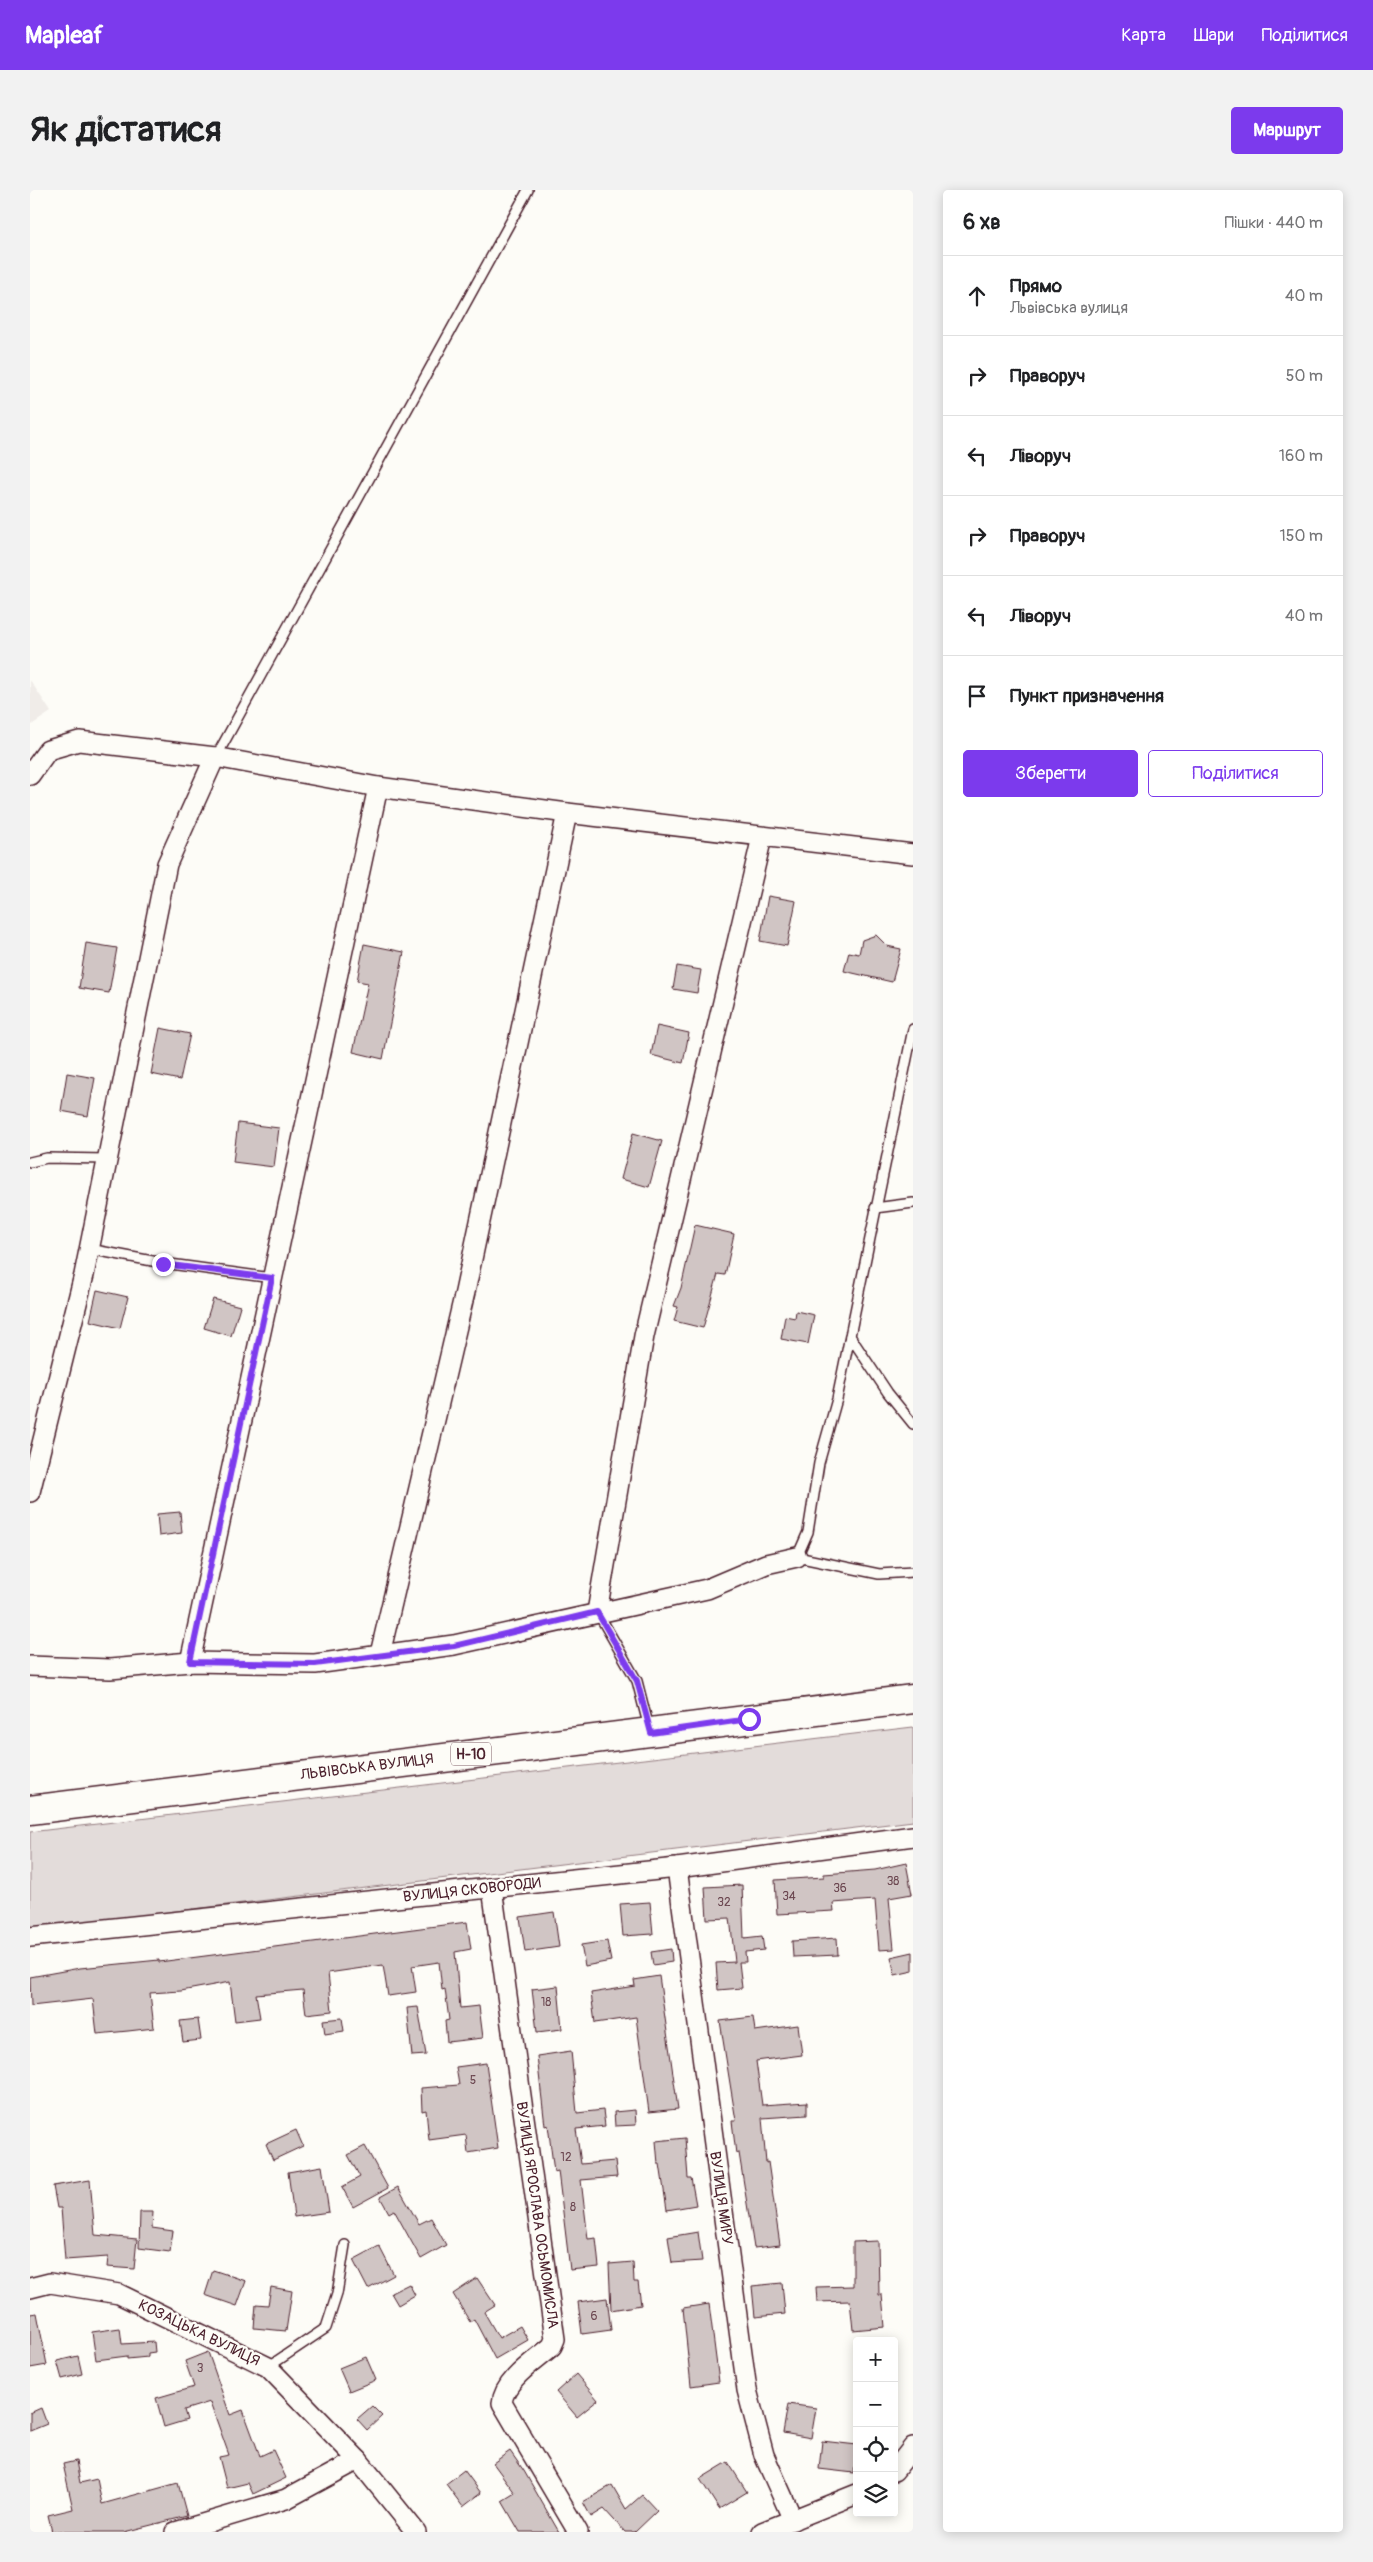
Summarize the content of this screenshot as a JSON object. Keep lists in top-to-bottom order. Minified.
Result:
{"streets":{"main road":["Н-10","ЛЬВІВСЬКА ВУЛИЦЯ"],"street":["ВУЛИЦЯ СКОВОРОДИ","ВУЛИЦЯ МИРУ","ВУЛИЦЯ ЯРОСЛАВА ОСЬМОМИСЛА","КОЗАЦЬКА ВУЛИЦЯ"]},"crossings":[["ВУЛИЦЯ СКОВОРОДИ","ВУЛИЦЯ МИРУ"],["ВУЛИЦЯ СКОВОРОДИ","ВУЛИЦЯ ЯРОСЛАВА ОСЬМОМИСЛА"]],"house_numbers":["38","36","34","32","18","5","12","8","6","3"],"page":{"header":"Mapleaf","nav":["Карта","Шари","Поділитися"],"buttons":["Маршрут",["Зберегти","Поділитися"]],"title":"Як дістатися","heading":["6 хв","Пішки · 440 m"],"list":[["Прямо","Львівська вулиця","40 m"],["Праворуч","50 m"],["Ліворуч","160 m"],["Праворуч","150 m"],["Ліворуч","40 m"],"Пункт призначення"],"map_buttons":["+","−"]}}
